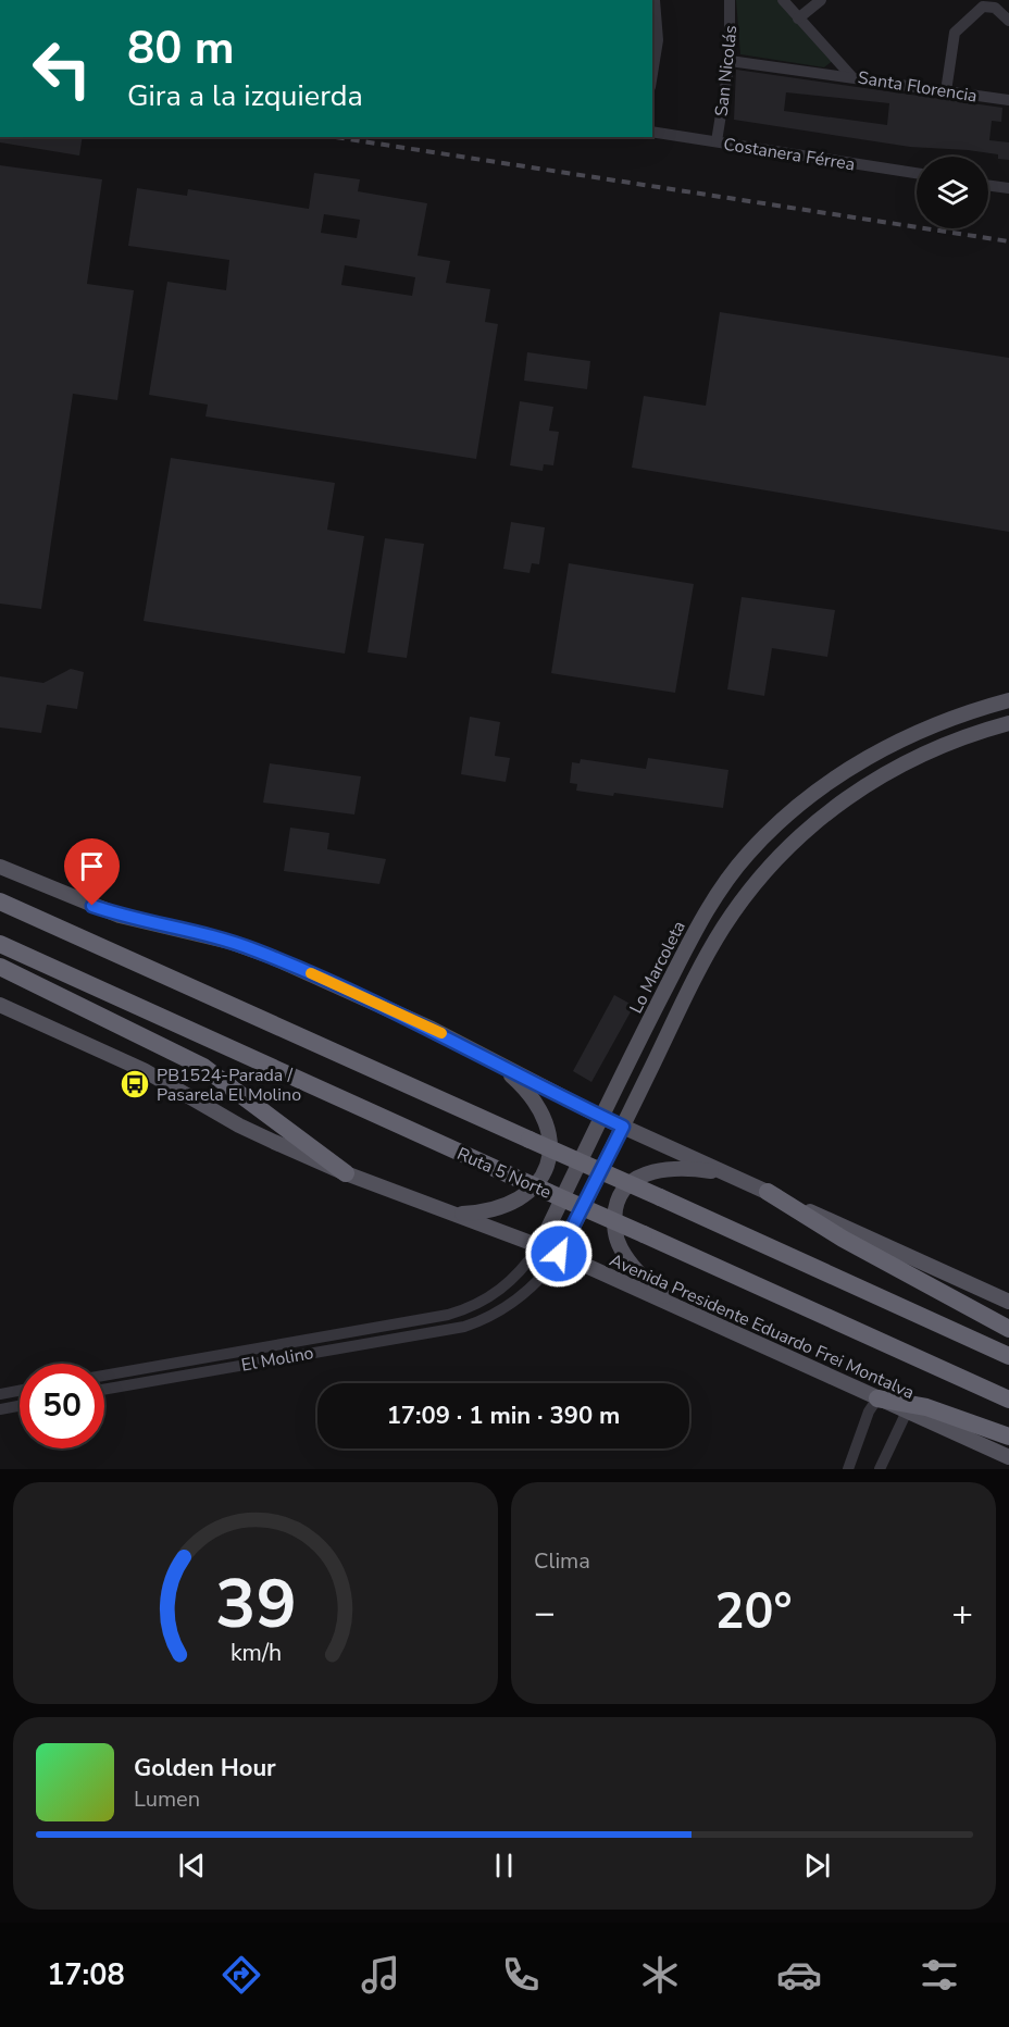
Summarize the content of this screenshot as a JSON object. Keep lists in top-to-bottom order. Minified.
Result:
{"streets":{"highway":["Ruta 5 Norte"],"main road":["Lo Marcoleta","Avenida Presidente Eduardo Frei Montalva"],"street":["San Nicolás","Santa Florencia","Costanera Férrea","El Molino"]},"crossings":[["San Nicolás","Costanera Férrea"],["Lo Marcoleta","Avenida Presidente Eduardo Frei Montalva"],["Lo Marcoleta","El Molino"],["Avenida Presidente Eduardo Frei Montalva","El Molino"]],"places":{"bus stop":["PB1524-Parada / Pasarela El Molino"]},"page":{"turn":["80 m","Gira a la izquierda"],"limit":"50","trip":"17:09 · 1 min · 390 m","tile":"Clima","heat":["−","20°","+"],"song":["Golden Hour","Lumen"],"tabs":"17:08","gauge":["39","km/h"]}}
